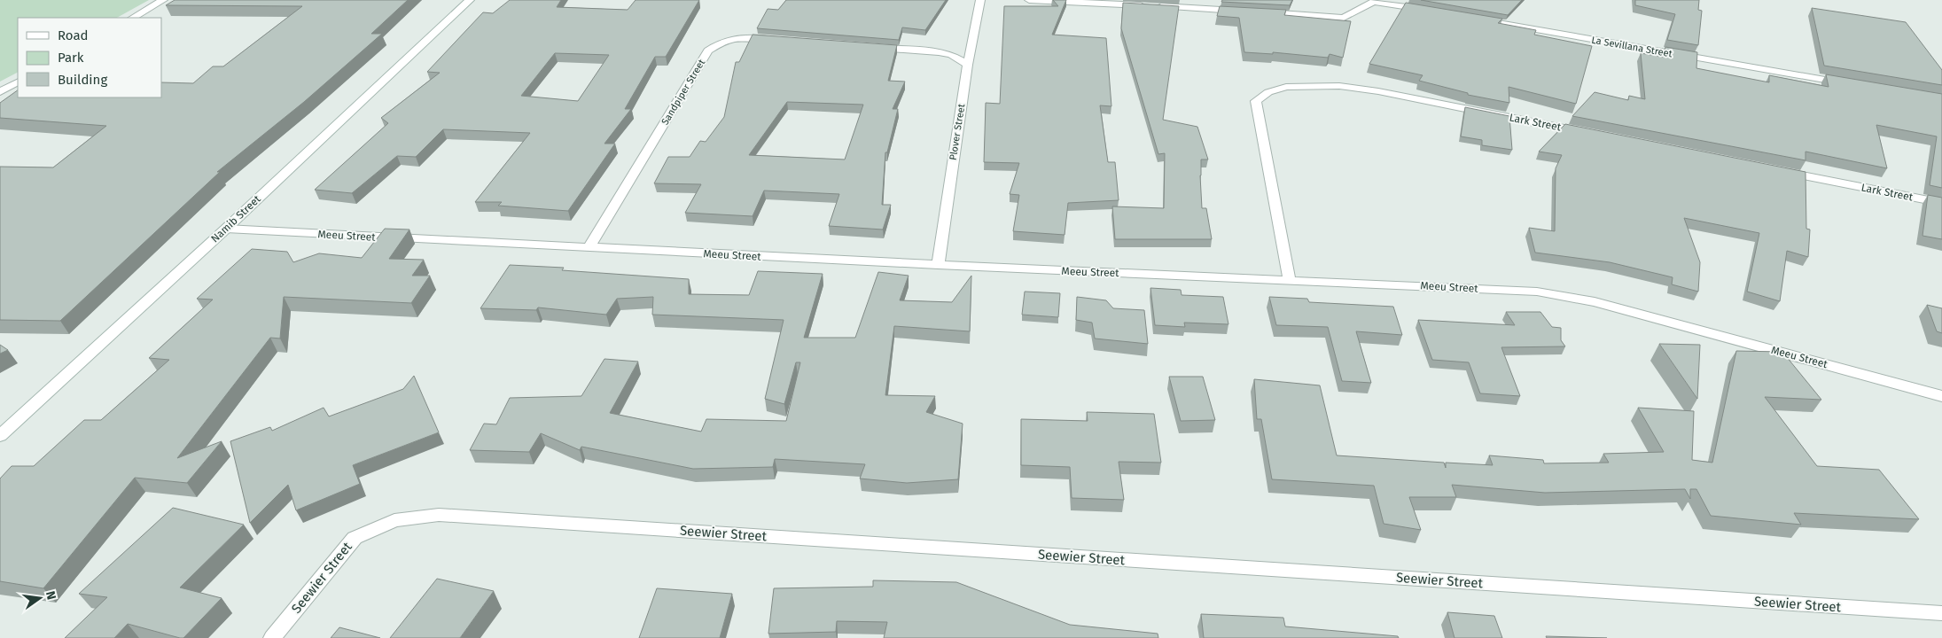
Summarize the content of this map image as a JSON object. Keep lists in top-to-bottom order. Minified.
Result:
{"streets":{"street":["La Sevillana Street","Sandpiper Street","Lark Street","Plover Street","Namib Street","Meeu Street","Seewier Street"]},"crossings":[["Sandpiper Street","Meeu Street"],["Lark Street","Meeu Street"],["Plover Street","Meeu Street"],["Namib Street","Meeu Street"]],"legend":["Road","Park","Building"],"north":"right"}
